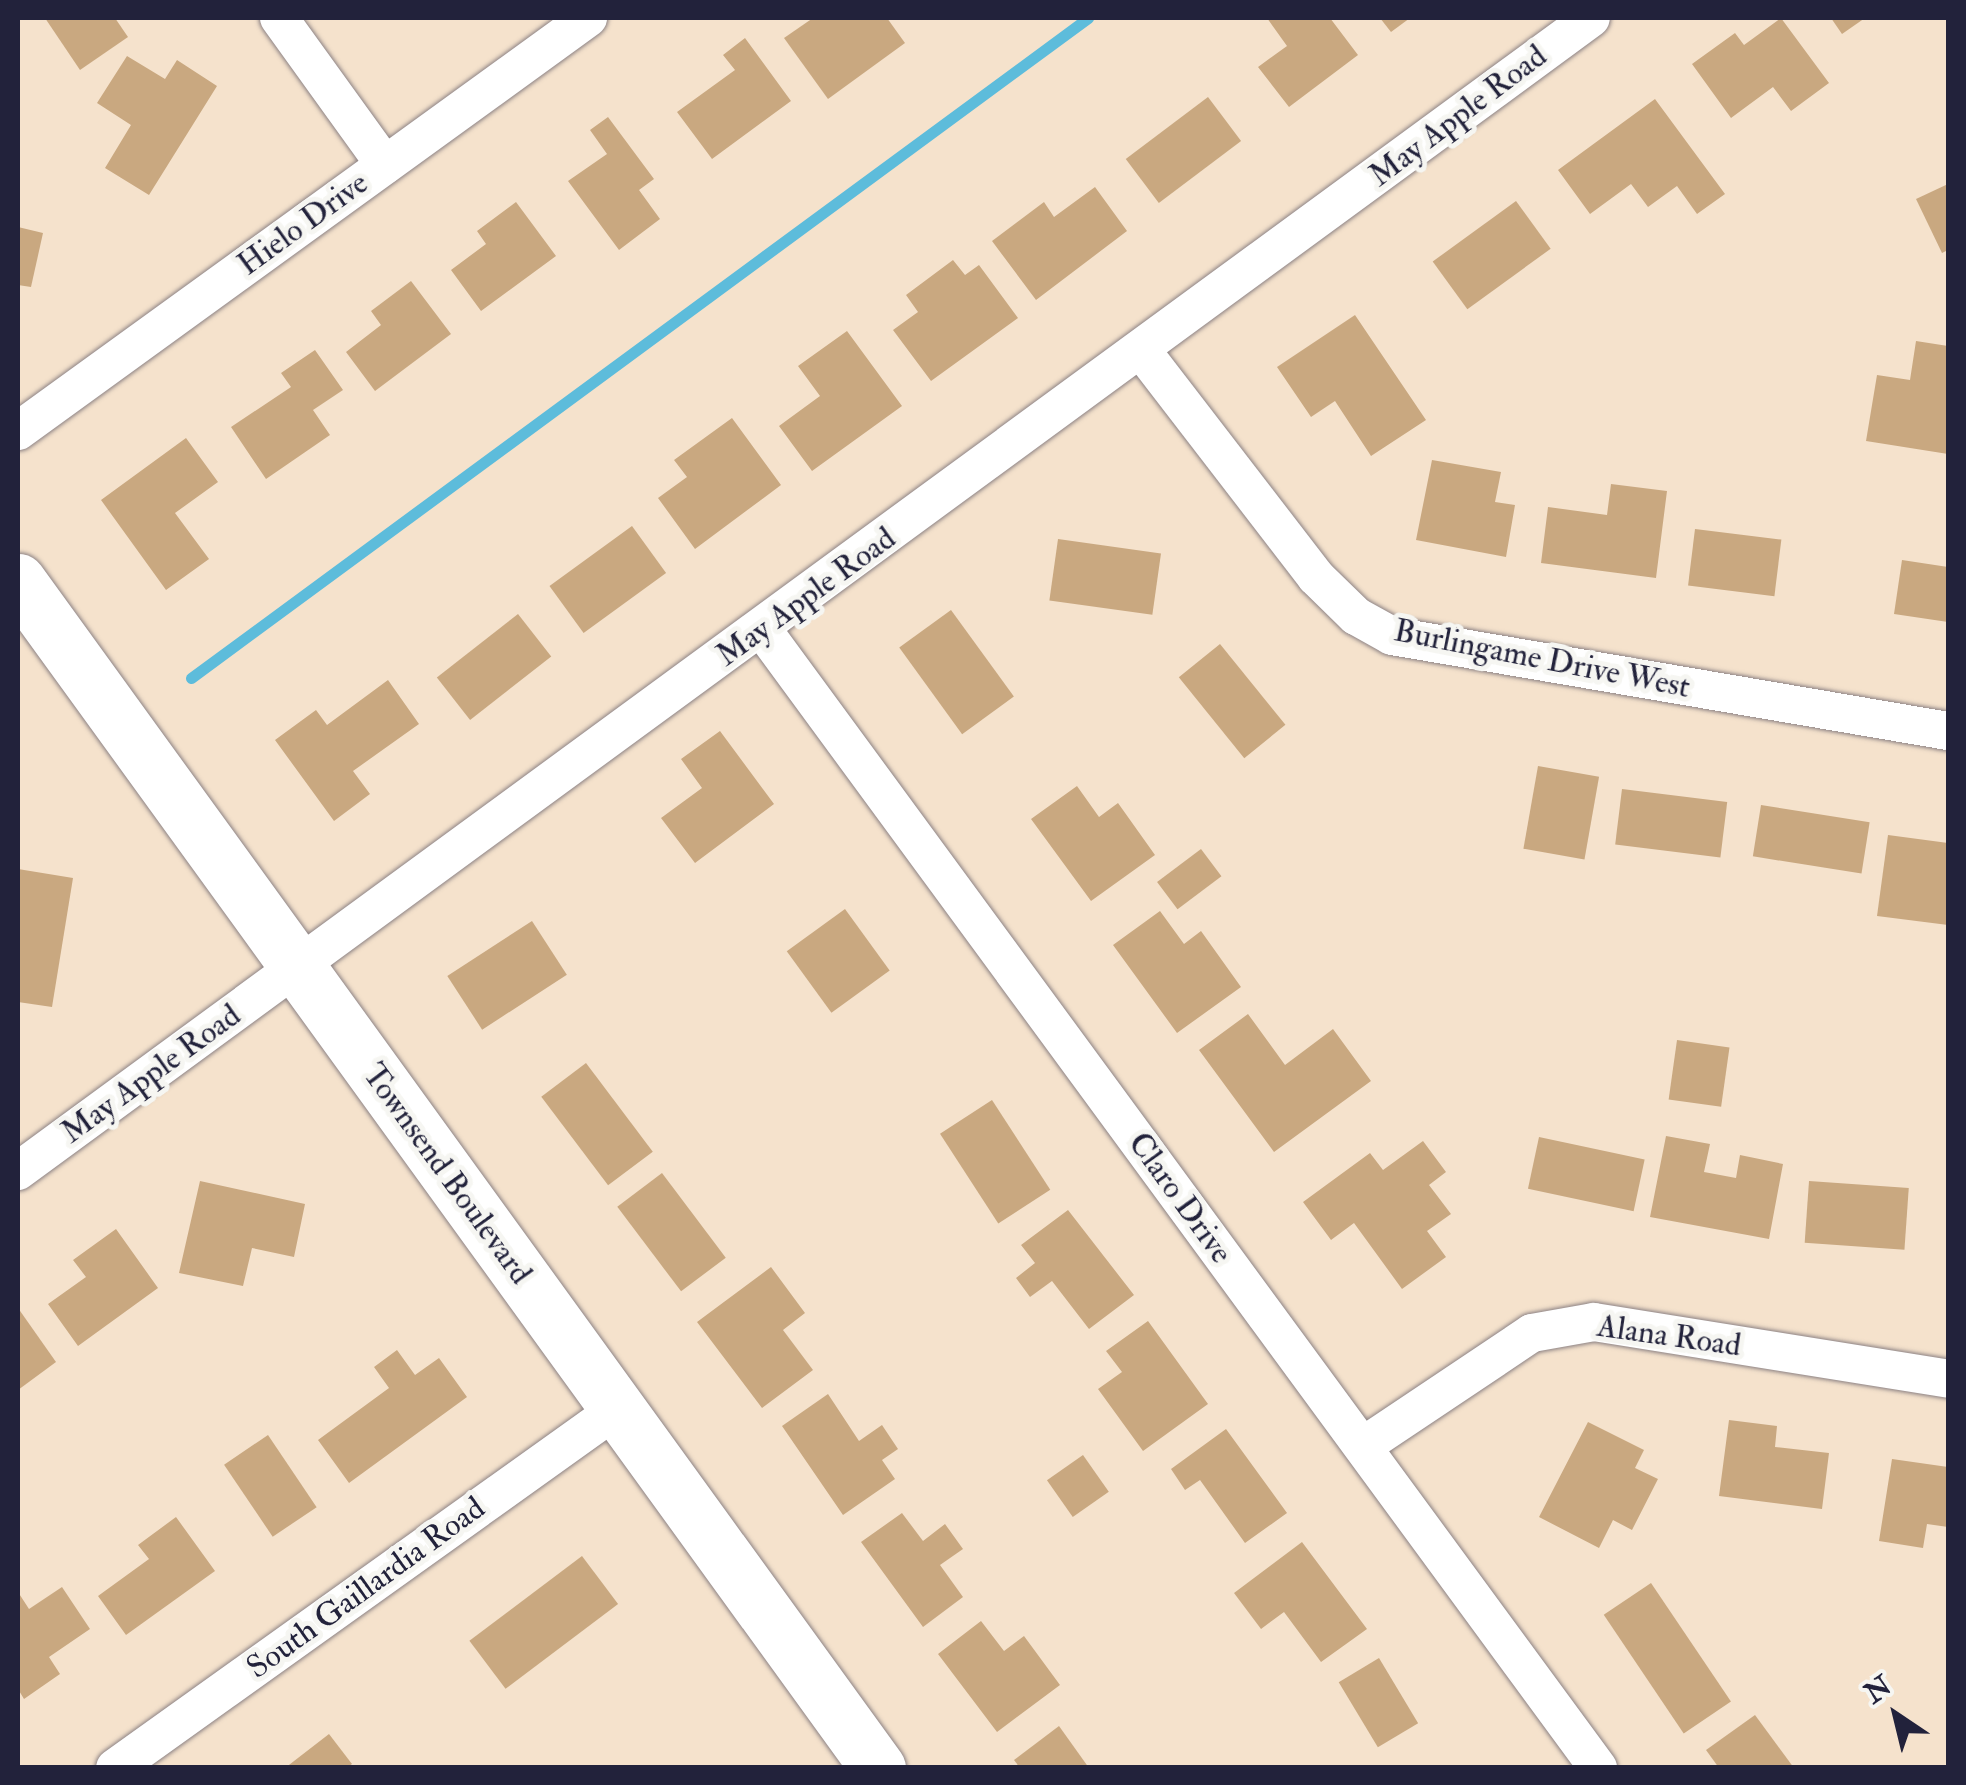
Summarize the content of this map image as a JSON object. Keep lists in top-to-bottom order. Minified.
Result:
{"streets":{"street":["May Apple Road","Hielo Drive","Burlingame Drive West","Townsend Boulevard","Claro Drive","Alana Road","South Gaillardia Road"]},"crossings":[["May Apple Road","Burlingame Drive West"],["May Apple Road","Townsend Boulevard"],["May Apple Road","Claro Drive"],["Townsend Boulevard","South Gaillardia Road"],["Claro Drive","Alana Road"]],"north":"top left"}
